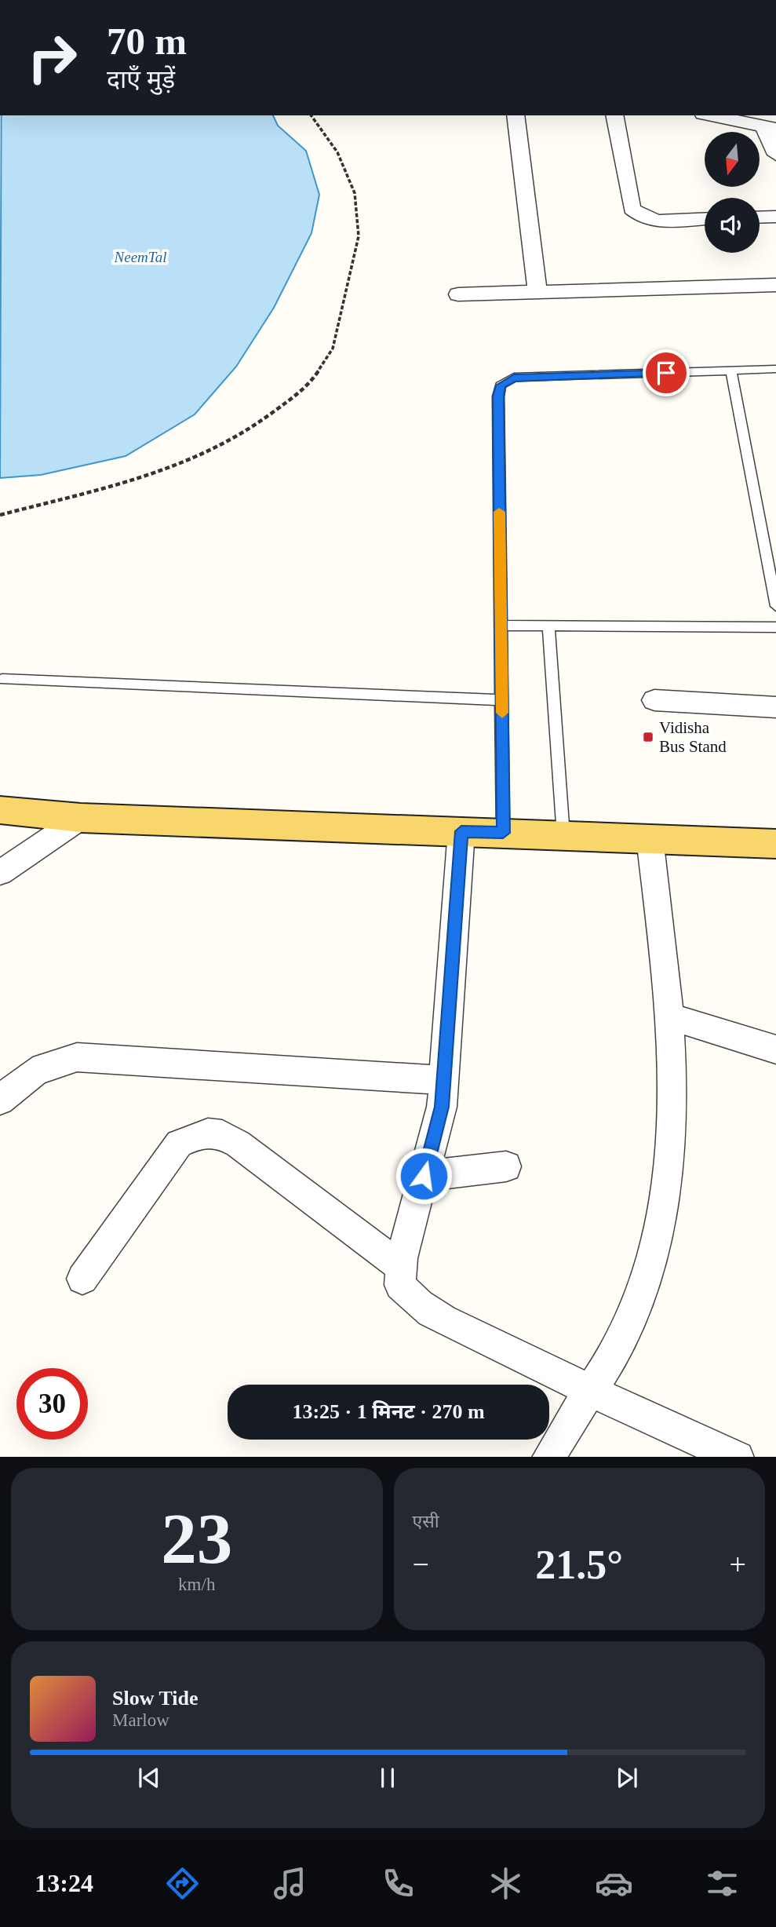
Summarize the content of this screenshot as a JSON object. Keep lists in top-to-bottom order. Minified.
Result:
{"water":["NeemTal"],"places":{"transit":["Vidisha Bus Stand"]},"north":"bottom","page":{"turn":["70 m","दाएँ मुड़ें"],"limit":"30","trip":"13:25 · 1 मिनट · 270 m","tile":[["23","km/h"],"एसी"],"heat":["−","21.5°","+"],"song":["Slow Tide","Marlow"],"tabs":"13:24"}}
